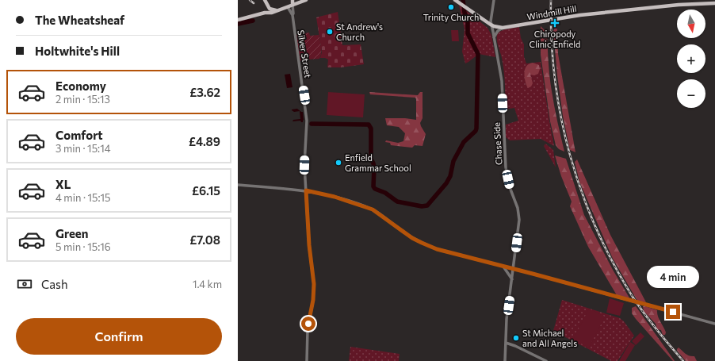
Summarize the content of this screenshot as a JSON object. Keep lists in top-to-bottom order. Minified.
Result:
{"streets":{"main road":["Windmill Hill"],"street":["Silver Street","Chase Side"]},"crossings":[["Windmill Hill","Chase Side"]],"places":{"other":["Trinity Church","St Andrew's Church","Enfield Grammar School","St Michael and All Angels"],"health":["Chiropody Clinic Enfield"]},"north":"bottom","page":{"banner":["The Wheatsheaf","Holtwhite's Hill"],"map_buttons":["+","−"],"list":[{"name":"Economy","note":"2 min · 15:13","value":"£3.62"},{"name":"Comfort","note":"3 min · 15:14","value":"£4.89"},{"name":"XL","note":"4 min · 15:15","value":"£6.15"},{"name":"Green","note":"5 min · 15:16","value":"£7.08"}],"bubble":"4 min","pay":["Cash","1.4 km"],"buttons":"Confirm"}}
